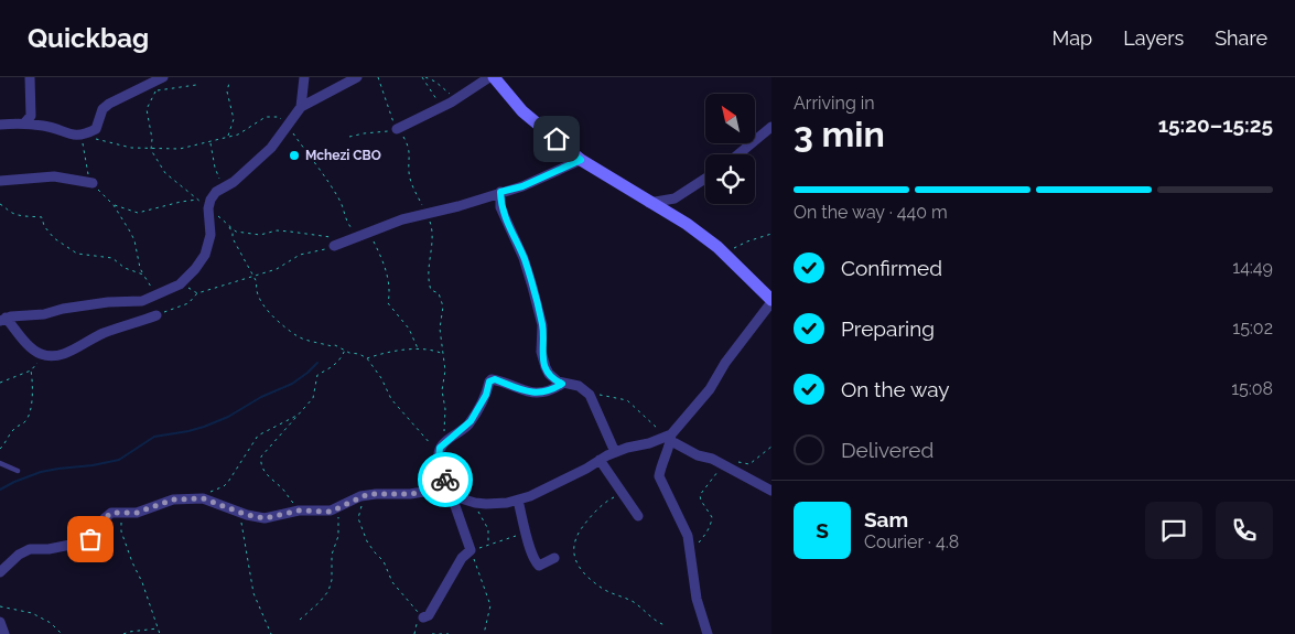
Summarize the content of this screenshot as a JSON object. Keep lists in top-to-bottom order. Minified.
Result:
{"places":["Mchezi CBO"],"north":"top left","page":{"header":"Quickbag","nav":["Map","Layers","Share"],"heading":["3 min","Arriving in","15:20–15:25"],"panel":["Sam","Courier · 4.8"],"bar":"On the way · 440 m","list":[["Confirmed","14:49"],["Preparing","15:02"],["On the way","15:08"],"Delivered"],"round":"S"}}
